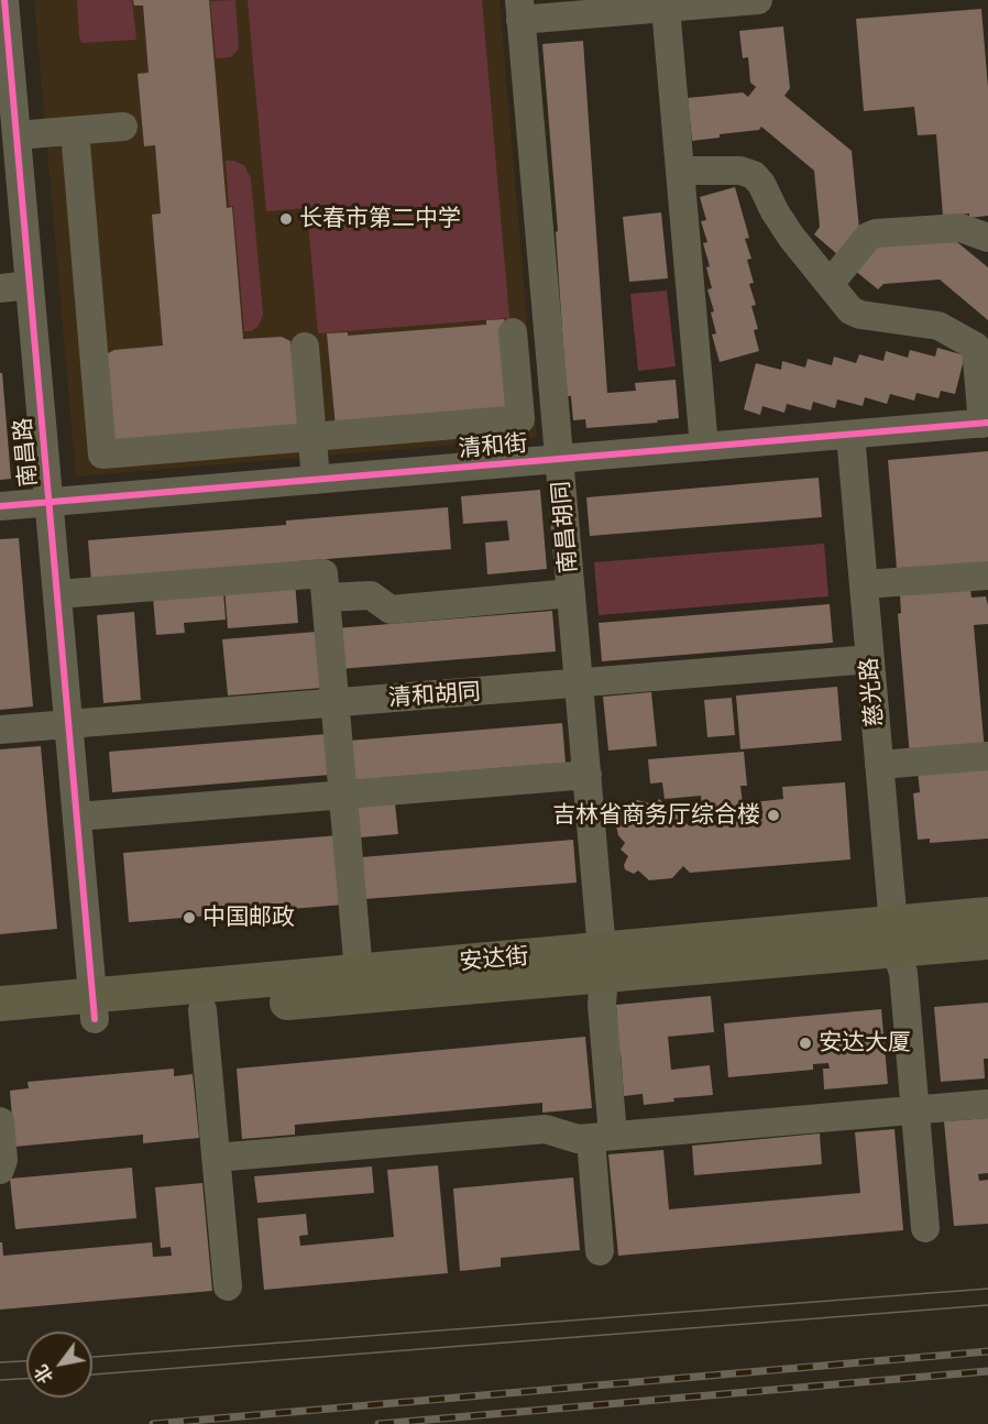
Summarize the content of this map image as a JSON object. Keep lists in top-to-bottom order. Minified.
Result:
{"streets":{"main road":["安达街"],"street":["清和街","南昌路","南昌胡同","慈光路","清和胡同"]},"crossings":[["清和街","南昌路"],["清和街","南昌胡同"],["清和街","慈光路"],["南昌路","清和胡同"],["南昌路","安达街"],["南昌胡同","清和胡同"],["南昌胡同","安达街"],["慈光路","清和胡同"],["慈光路","安达街"]],"places":["长春市第二中学","吉林省商务厅综合楼","中国邮政","安达大厦"],"north":"bottom left"}
